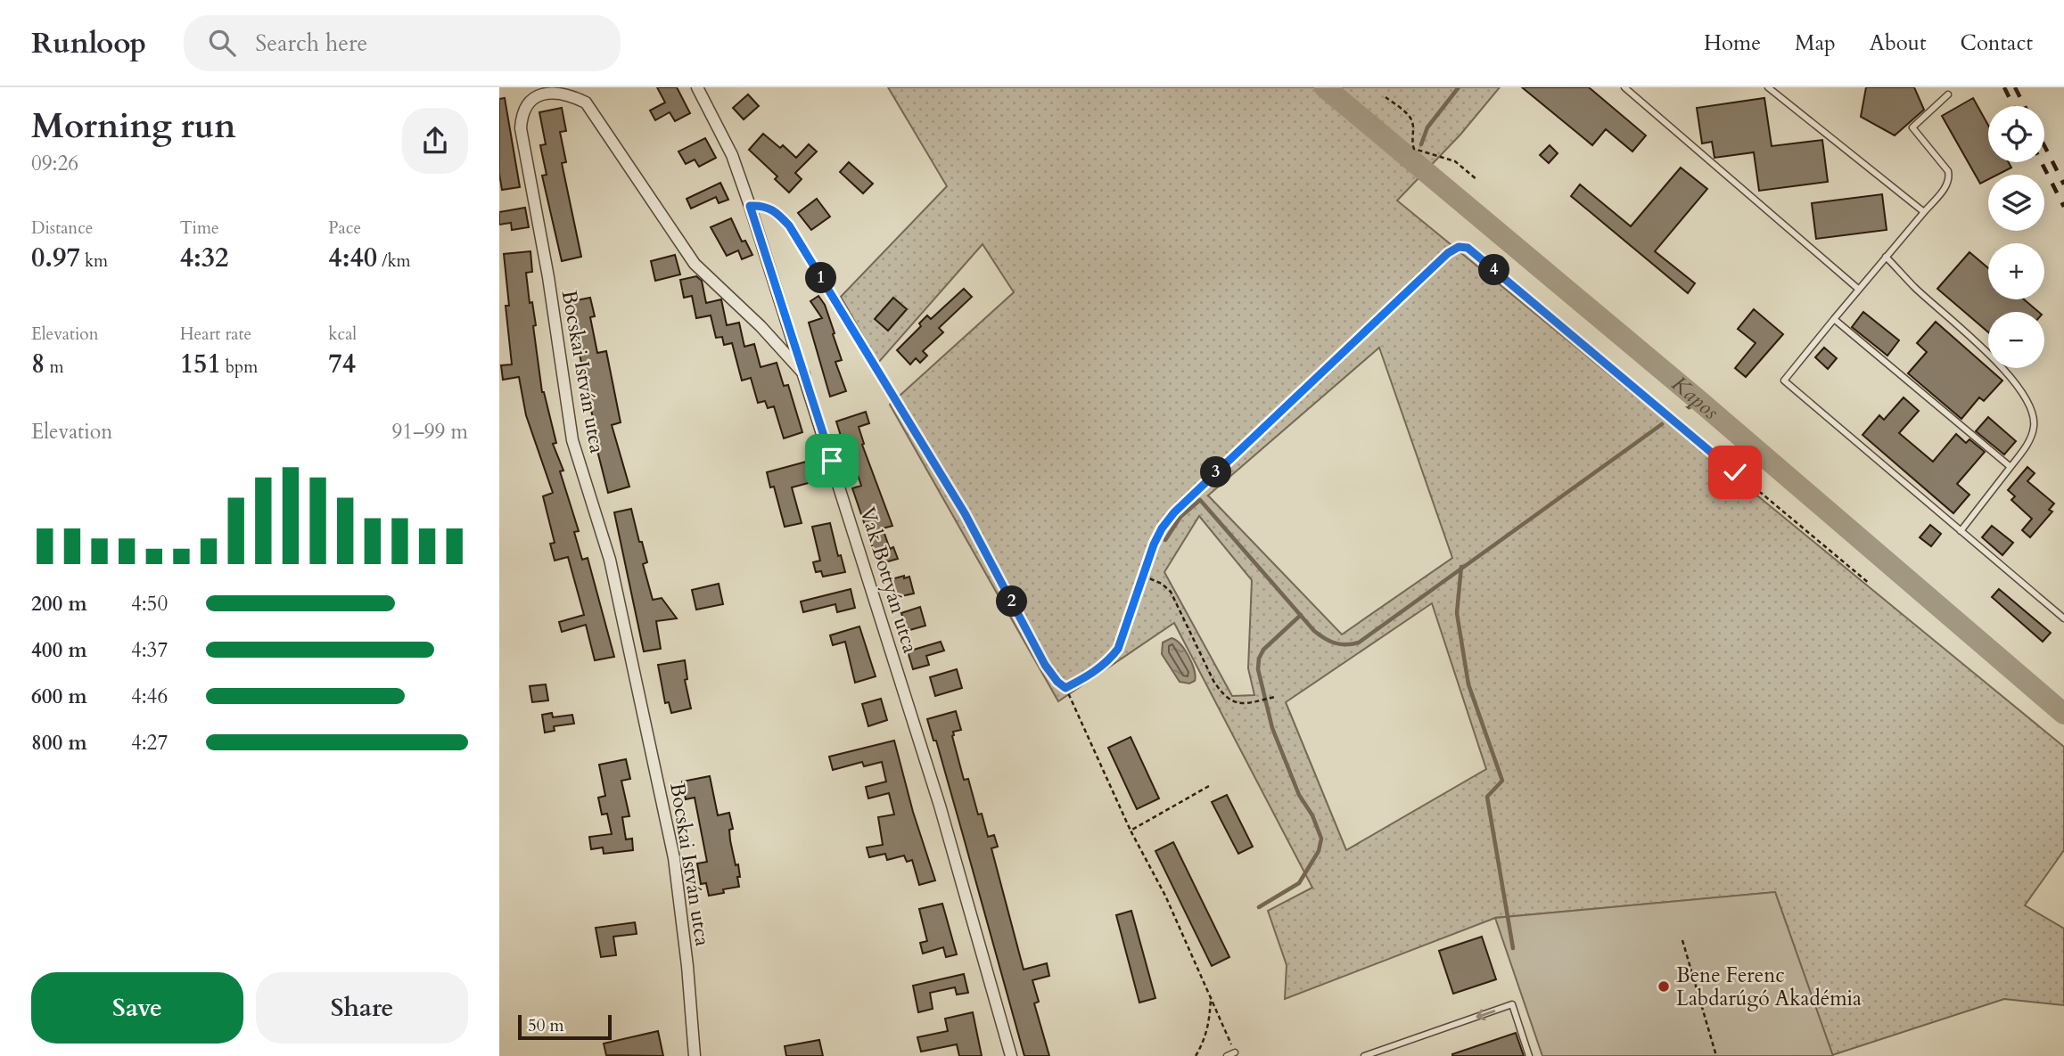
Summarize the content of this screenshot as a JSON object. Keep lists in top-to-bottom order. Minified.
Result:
{"streets":{"street":["Bocskai István utca","Vak Bottyán utca"]},"crossings":[["Bocskai István utca","Vak Bottyán utca"]],"water":["Kapos"],"places":["Bene Ferenc Labdarúgó Akadémia"],"scale_bar":"50 m","page":{"header":"Runloop","search":"Search here","nav":["Home","Map","About","Contact"],"heading":["Morning run","09:26"],"map_buttons":["+","−"],"stats":[["Distance","0.97 km"],["Time","4:32"],["Pace","4:40 /km"],["Elevation","8 m"],["Heart rate","151 bpm"],["kcal","74"]],"pins":["4","1","3","2"],"chart":["Elevation","91–99 m"],"list":[{"name":"200 m","note":"4:50"},{"name":"400 m","note":"4:37"},{"name":"600 m","note":"4:46"},{"name":"800 m","note":"4:27"}],"buttons":["Save","Share"],"scale":"50 m"}}
